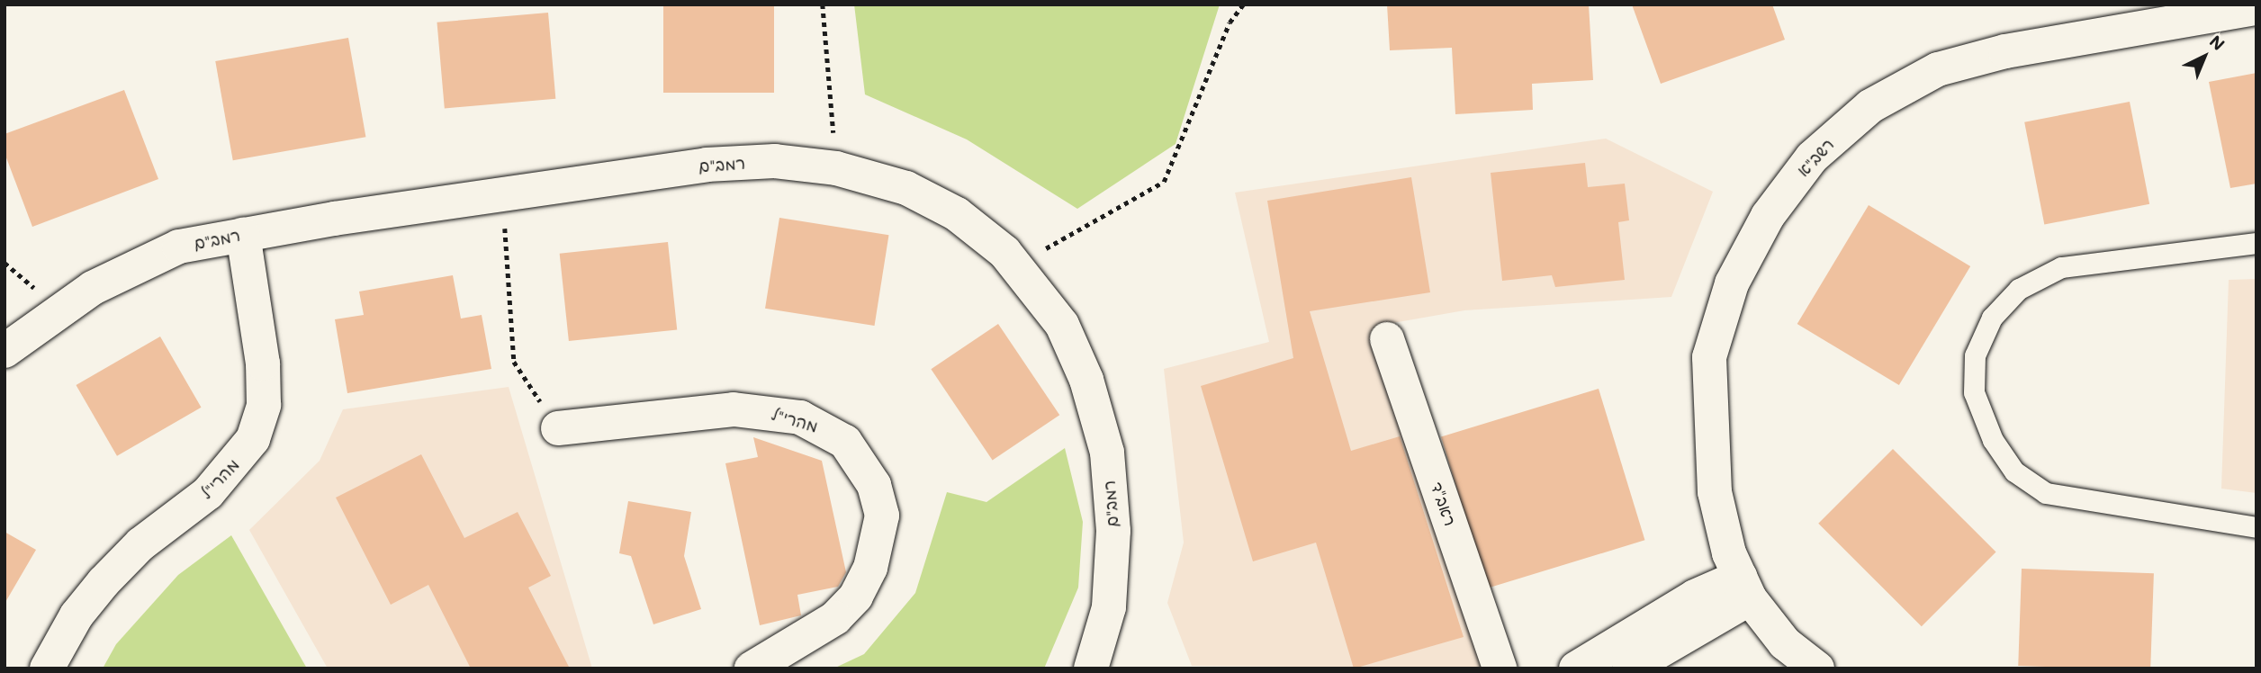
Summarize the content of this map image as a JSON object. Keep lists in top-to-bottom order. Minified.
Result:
{"streets":{"street":["רשב\"א","רמב\"ם","מהרי\"ל","ראב\"ד"]},"crossings":[["רמב\"ם","מהרי\"ל"]],"north":"top right"}
